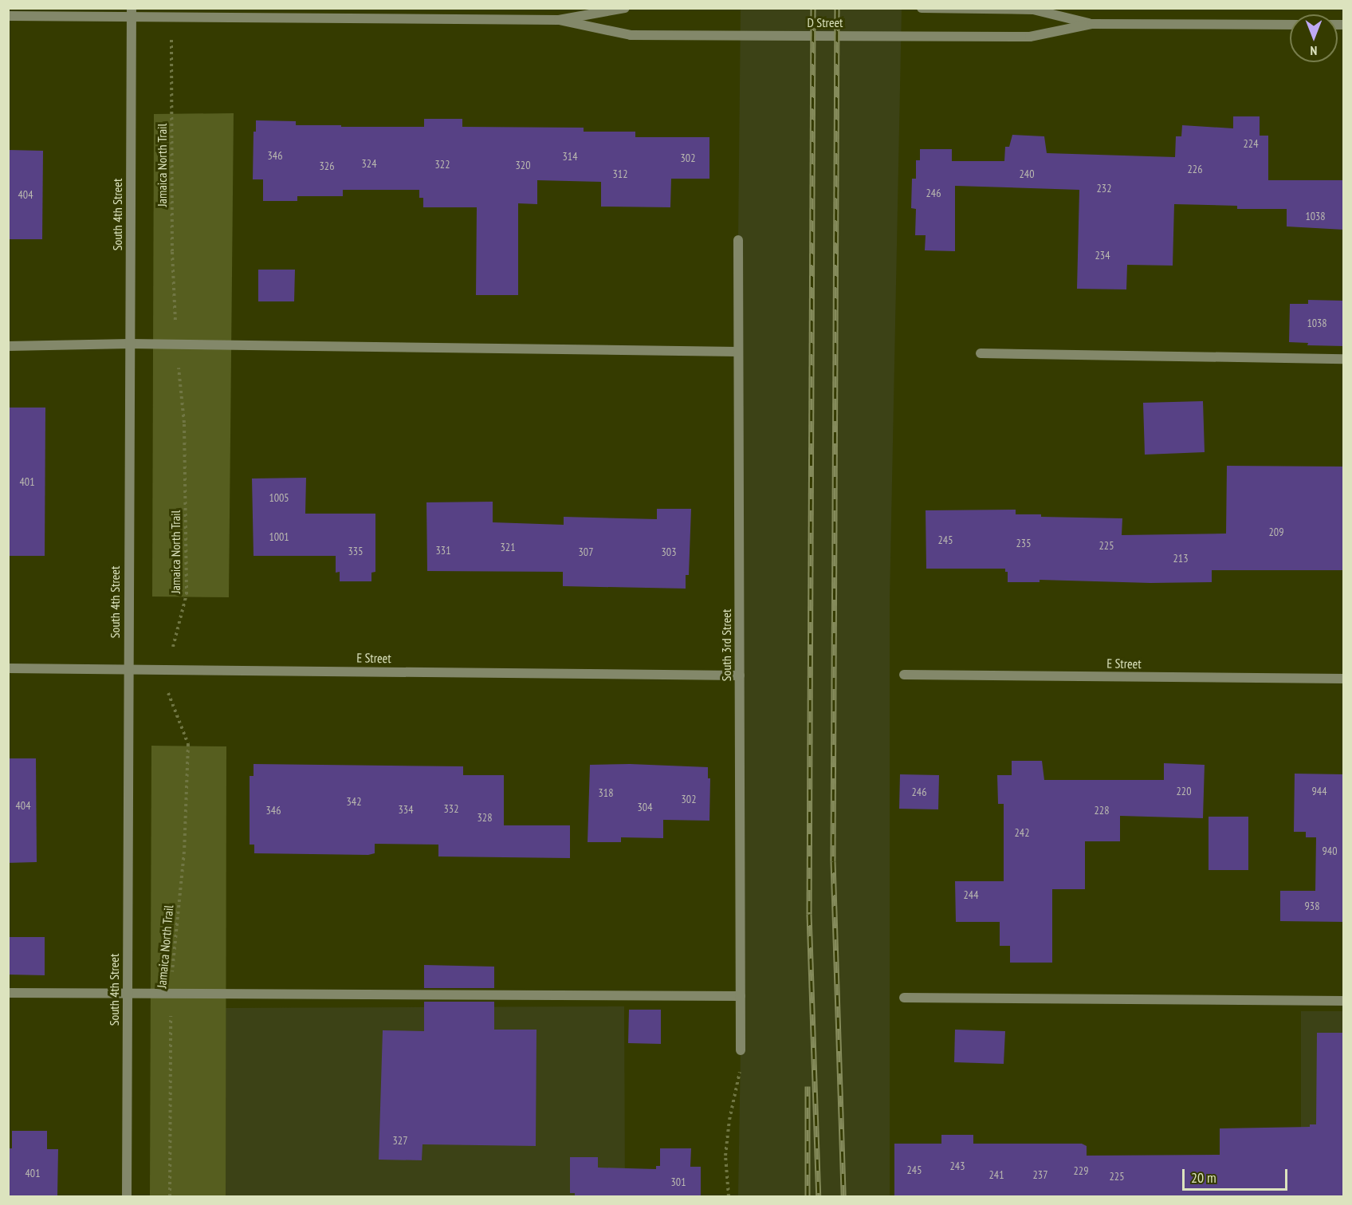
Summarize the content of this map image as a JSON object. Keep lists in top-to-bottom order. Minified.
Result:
{"streets":{"street":["D Street","South 4th Street","South 3rd Street","E Street"],"path":["Jamaica North Trail"]},"crossings":[["D Street","Jamaica North Trail"],["D Street","South 4th Street"],["Jamaica North Trail","E Street"],["South 4th Street","E Street"],["South 3rd Street","E Street"]],"house_numbers":["224","346","314","302","324","322","320","326","226","312","240","232","246","404","1038","234","1038","401","1005","209","1001","245","235","225","321","331","335","307","303","213","220","944","246","318","302","342","404","304","332","334","346","228","328","242","940","244","938","327","243","245","229","401","241","237","225","301"],"scale_bar":"20 m","north":"bottom"}
